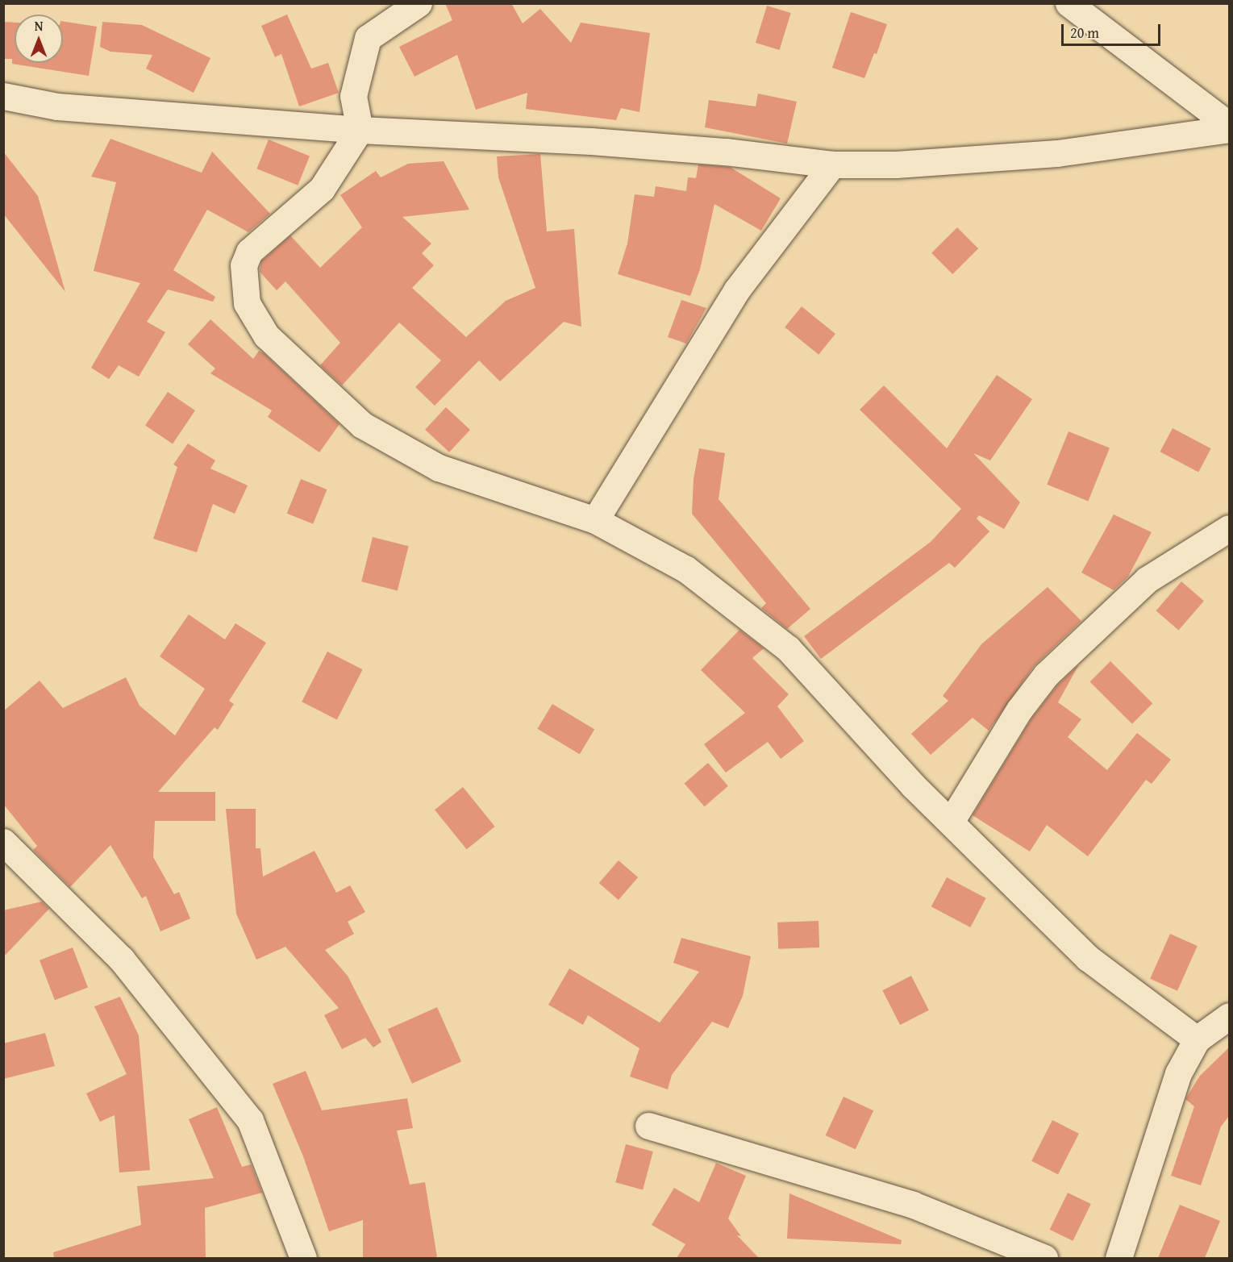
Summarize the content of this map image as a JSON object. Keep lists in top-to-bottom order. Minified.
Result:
{"scale_bar":"20 m","north":"top"}
